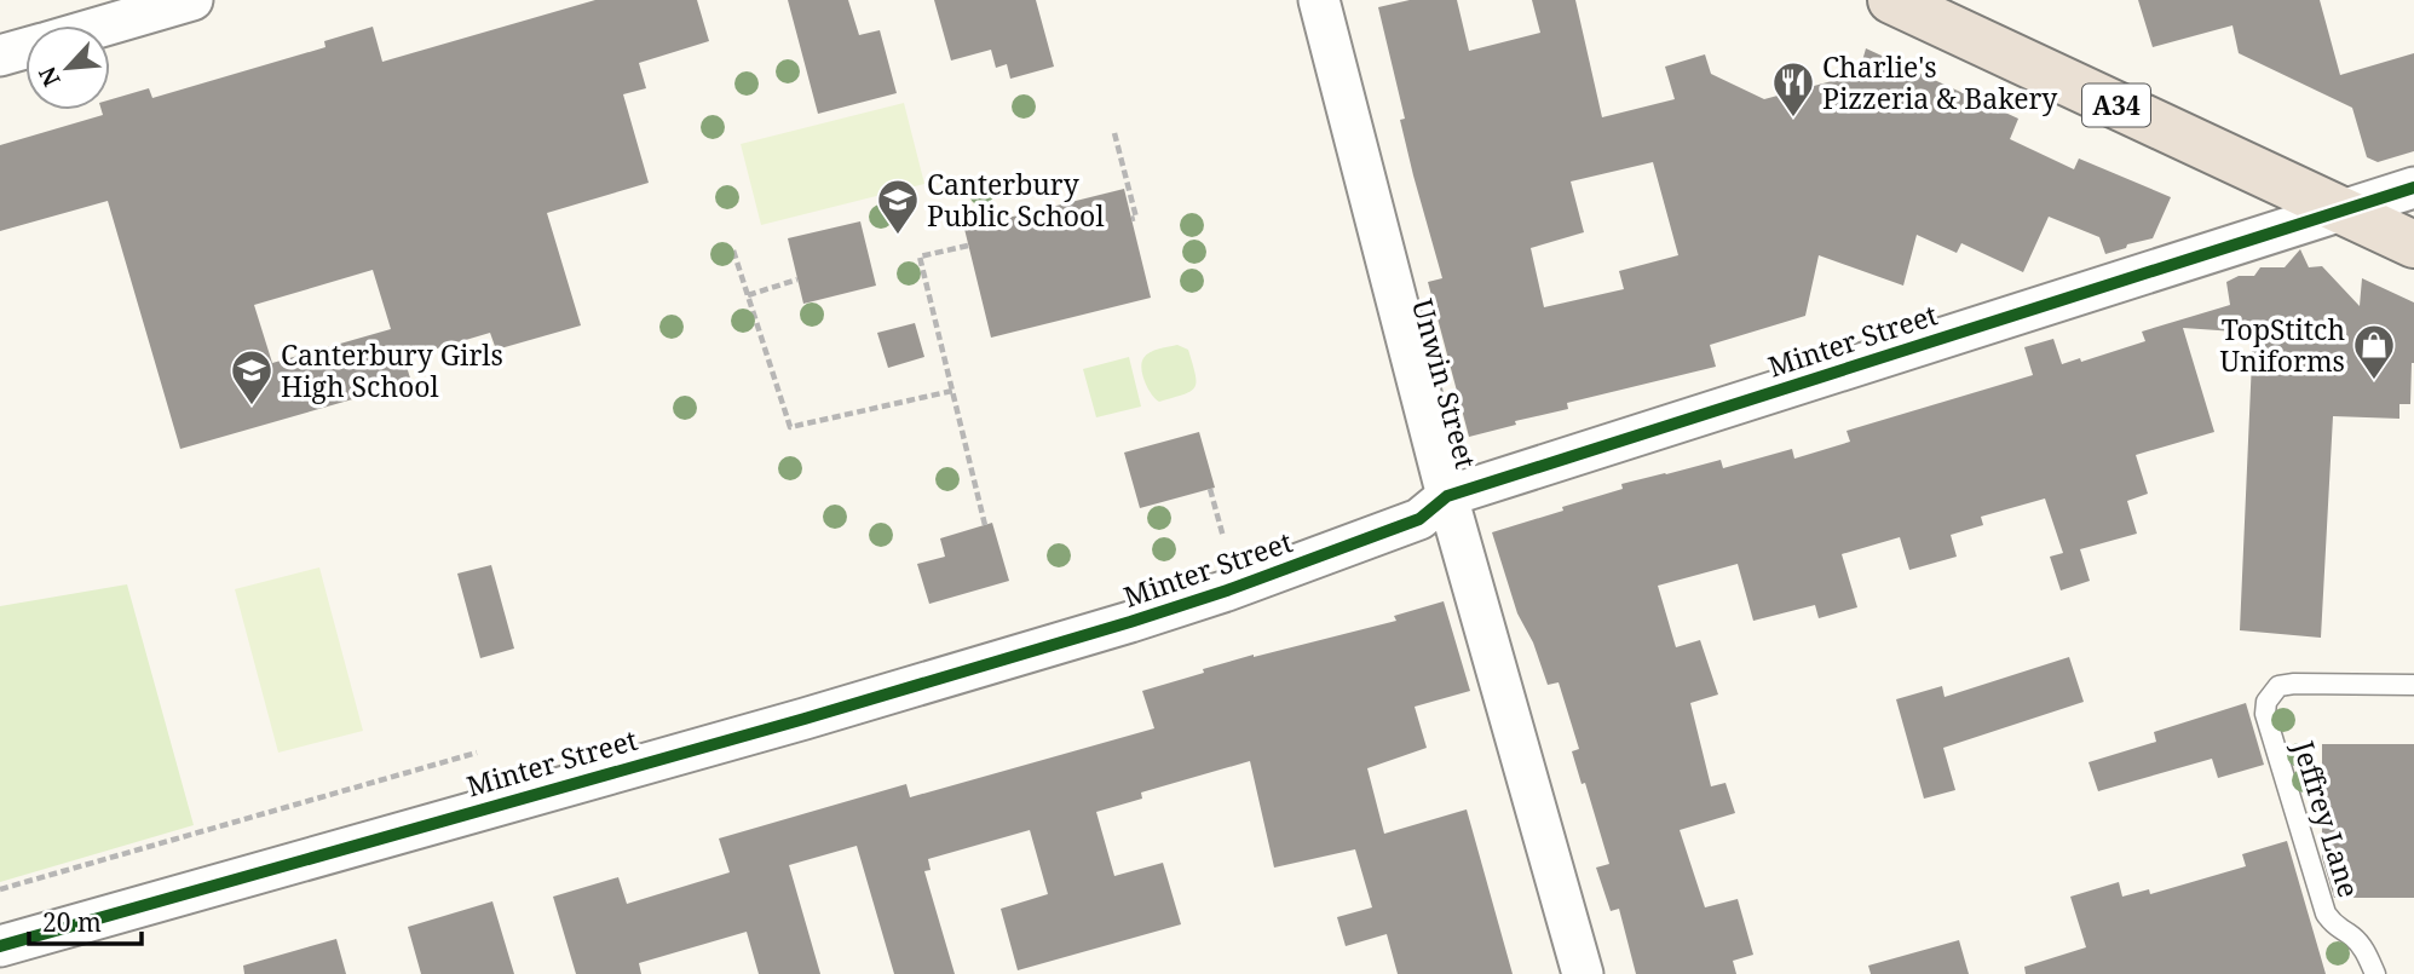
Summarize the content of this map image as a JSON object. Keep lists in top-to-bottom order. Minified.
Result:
{"streets":{"highway":["A34"],"street":["Minter Street","Unwin Street"],"lane":["Jeffrey Lane"]},"crossings":[["A34","Minter Street"],["Minter Street","Unwin Street"]],"places":{"restaurant":["Charlie's Pizzeria & Bakery"],"school or university":["Canterbury Public School","Canterbury Girls High School"],"shop":["TopStitch Uniforms"]},"scale_bar":"20 m","north":"bottom left"}
